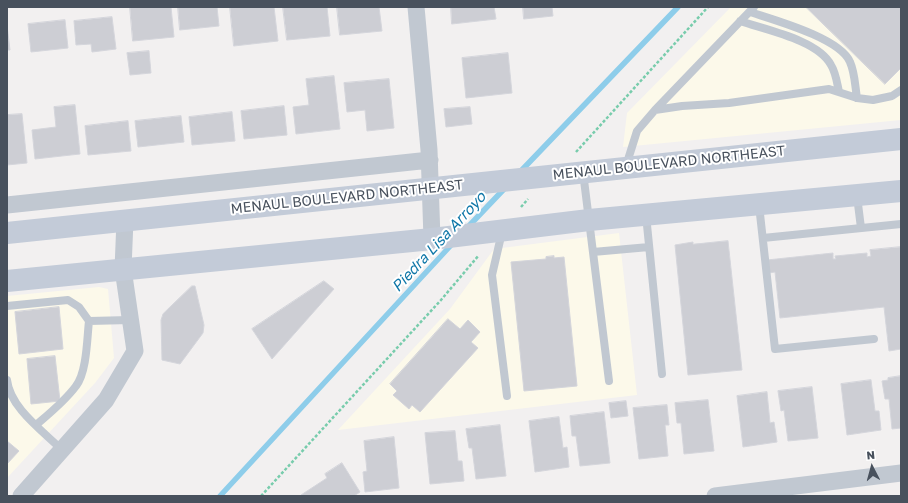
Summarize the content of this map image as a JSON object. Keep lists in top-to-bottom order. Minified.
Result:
{"streets":{"main road":["MENAUL BOULEVARD NORTHEAST"]},"water":["Piedra Lisa Arroyo"],"north":"top"}
